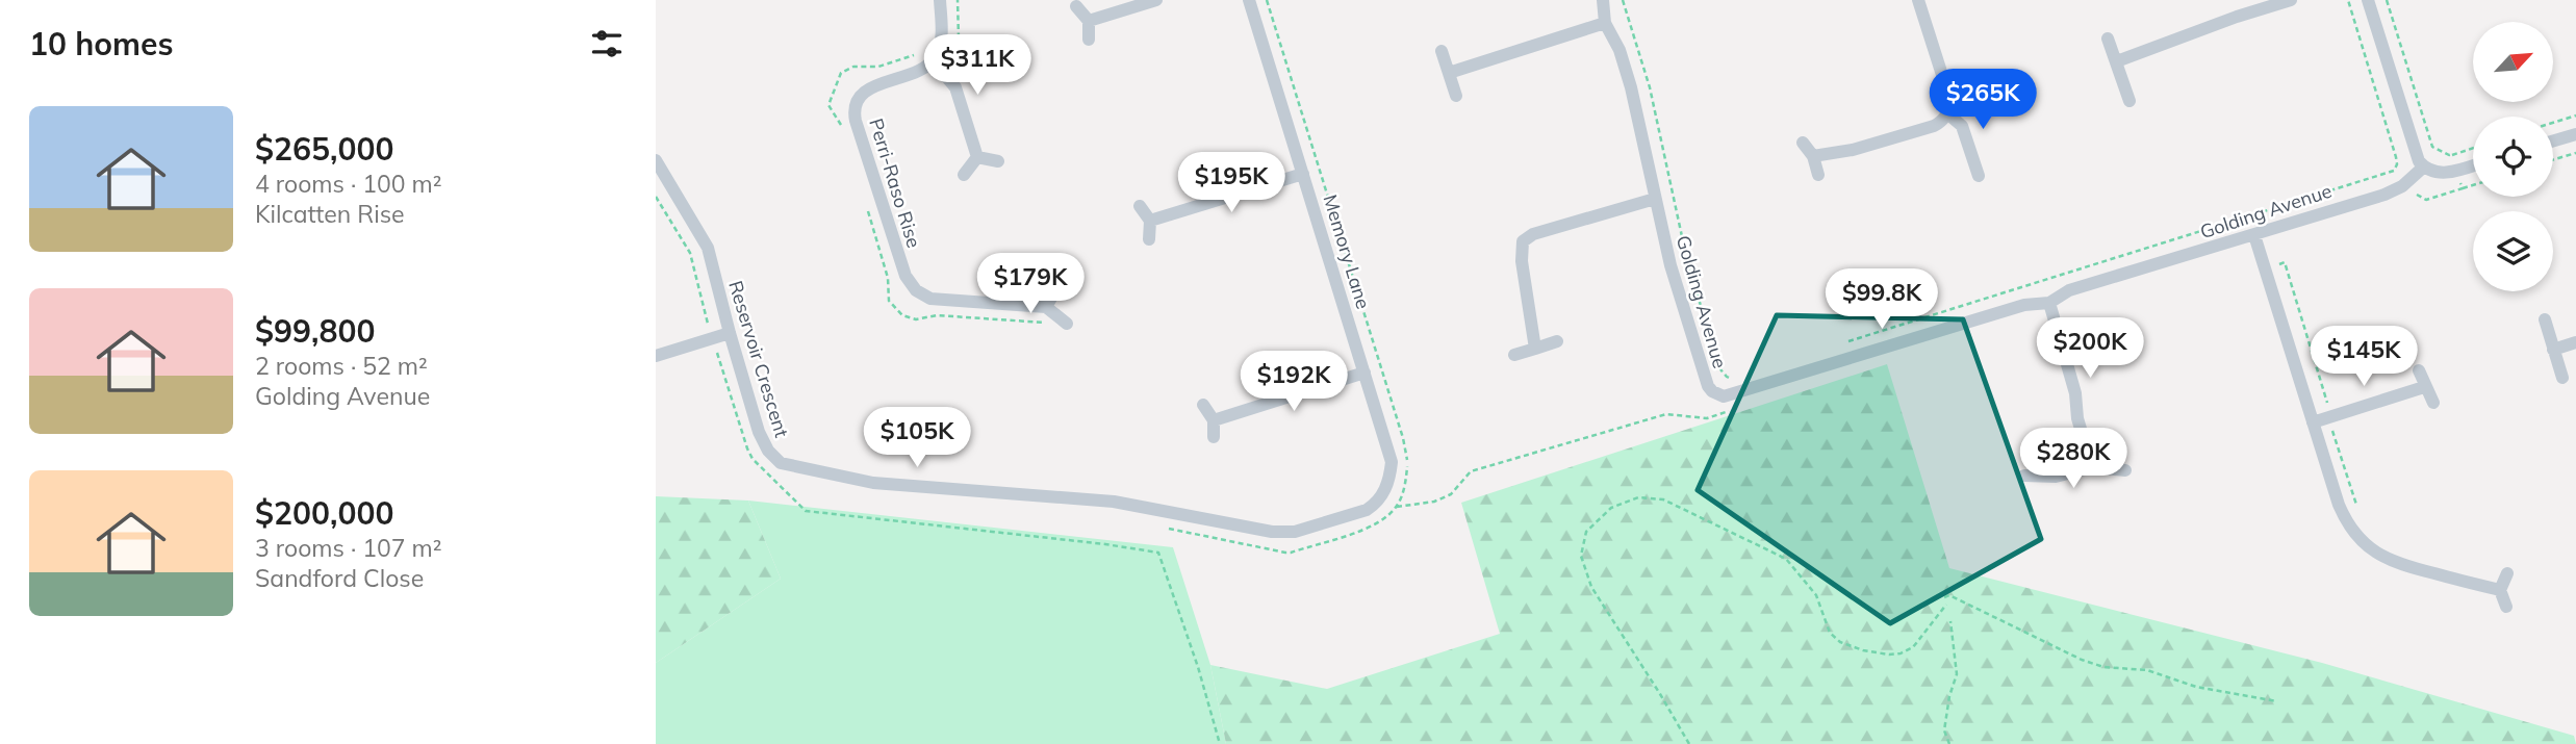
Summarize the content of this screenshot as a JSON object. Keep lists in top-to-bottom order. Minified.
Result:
{"streets":{"street":["Perri-Raso Rise","Golding Avenue","Memory Lane","Reservoir Crescent"]},"crossings":[["Memory Lane","Reservoir Crescent"]],"north":"top right","page":{"heading":"10 homes","price":["$311K","$265K","$195K","$179K","$99.8K","$200K","$145K","$192K","$105K","$280K"],"list":[{"name":"$265,000","note":"4 rooms · 100 m² · Kilcatten Rise"},{"name":"$99,800","note":"2 rooms · 52 m² · Golding Avenue"},{"name":"$200,000","note":"3 rooms · 107 m² · Sandford Close"}]}}
